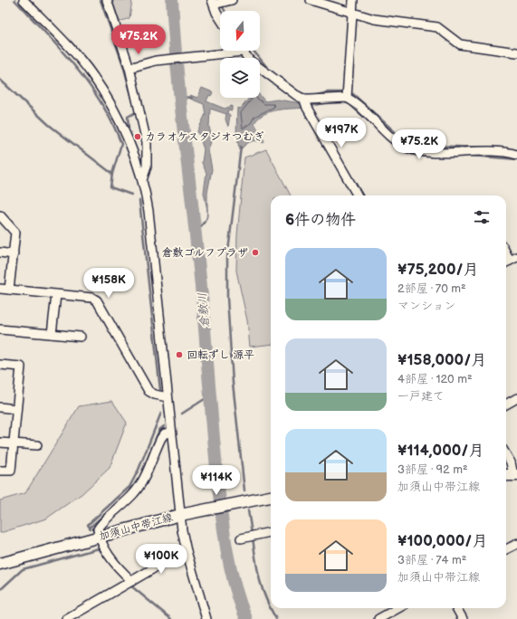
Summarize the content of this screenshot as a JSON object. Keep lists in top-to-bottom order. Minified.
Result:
{"streets":{"main road":["加須山中帯江線"]},"water":["倉敷川"],"places":["カラオケスタジオつむぎ","倉敷ゴルフプラザ","回転ずし 源平"],"north":"bottom","page":{"price":["¥75.2K","¥197K","¥75.2K","¥158K","¥114K","¥100K"],"heading":"6件の物件","list":[{"name":"¥75,200/月","note":"2部屋 · 70 m² · マンション"},{"name":"¥158,000/月","note":"4部屋 · 120 m² · 一戸建て"},{"name":"¥114,000/月","note":"3部屋 · 92 m² · 加須山中帯江線"},{"name":"¥100,000/月","note":"3部屋 · 74 m² · 加須山中帯江線"}]}}
